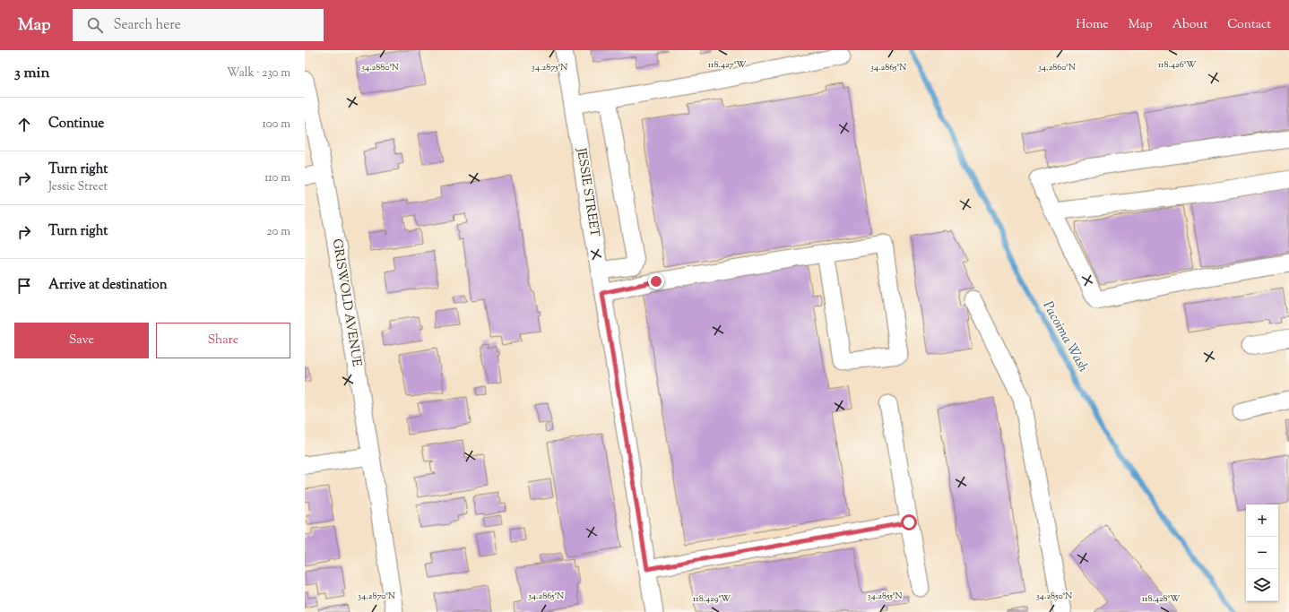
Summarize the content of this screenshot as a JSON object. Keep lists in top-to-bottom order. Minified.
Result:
{"streets":{"street":["JESSIE STREET","GRISWOLD AVENUE"]},"water":["Pacoima Wash"],"page":{"header":"Map","search":"Search here","nav":["Home","Map","About","Contact"],"heading":["3 min","Walk · 230 m"],"list":[["Continue","100 m"],["Turn right","Jessie Street","110 m"],["Turn right","20 m"],"Arrive at destination"],"buttons":["Save","Share"],"map_buttons":["+","−"]},"coordinates":["118.427°W","118.426°W","34.2880°N","34.2875°N","34.2865°N","34.2860°N","34.2870°N","34.2855°N","34.2850°N","118.429°W","118.428°W"]}
